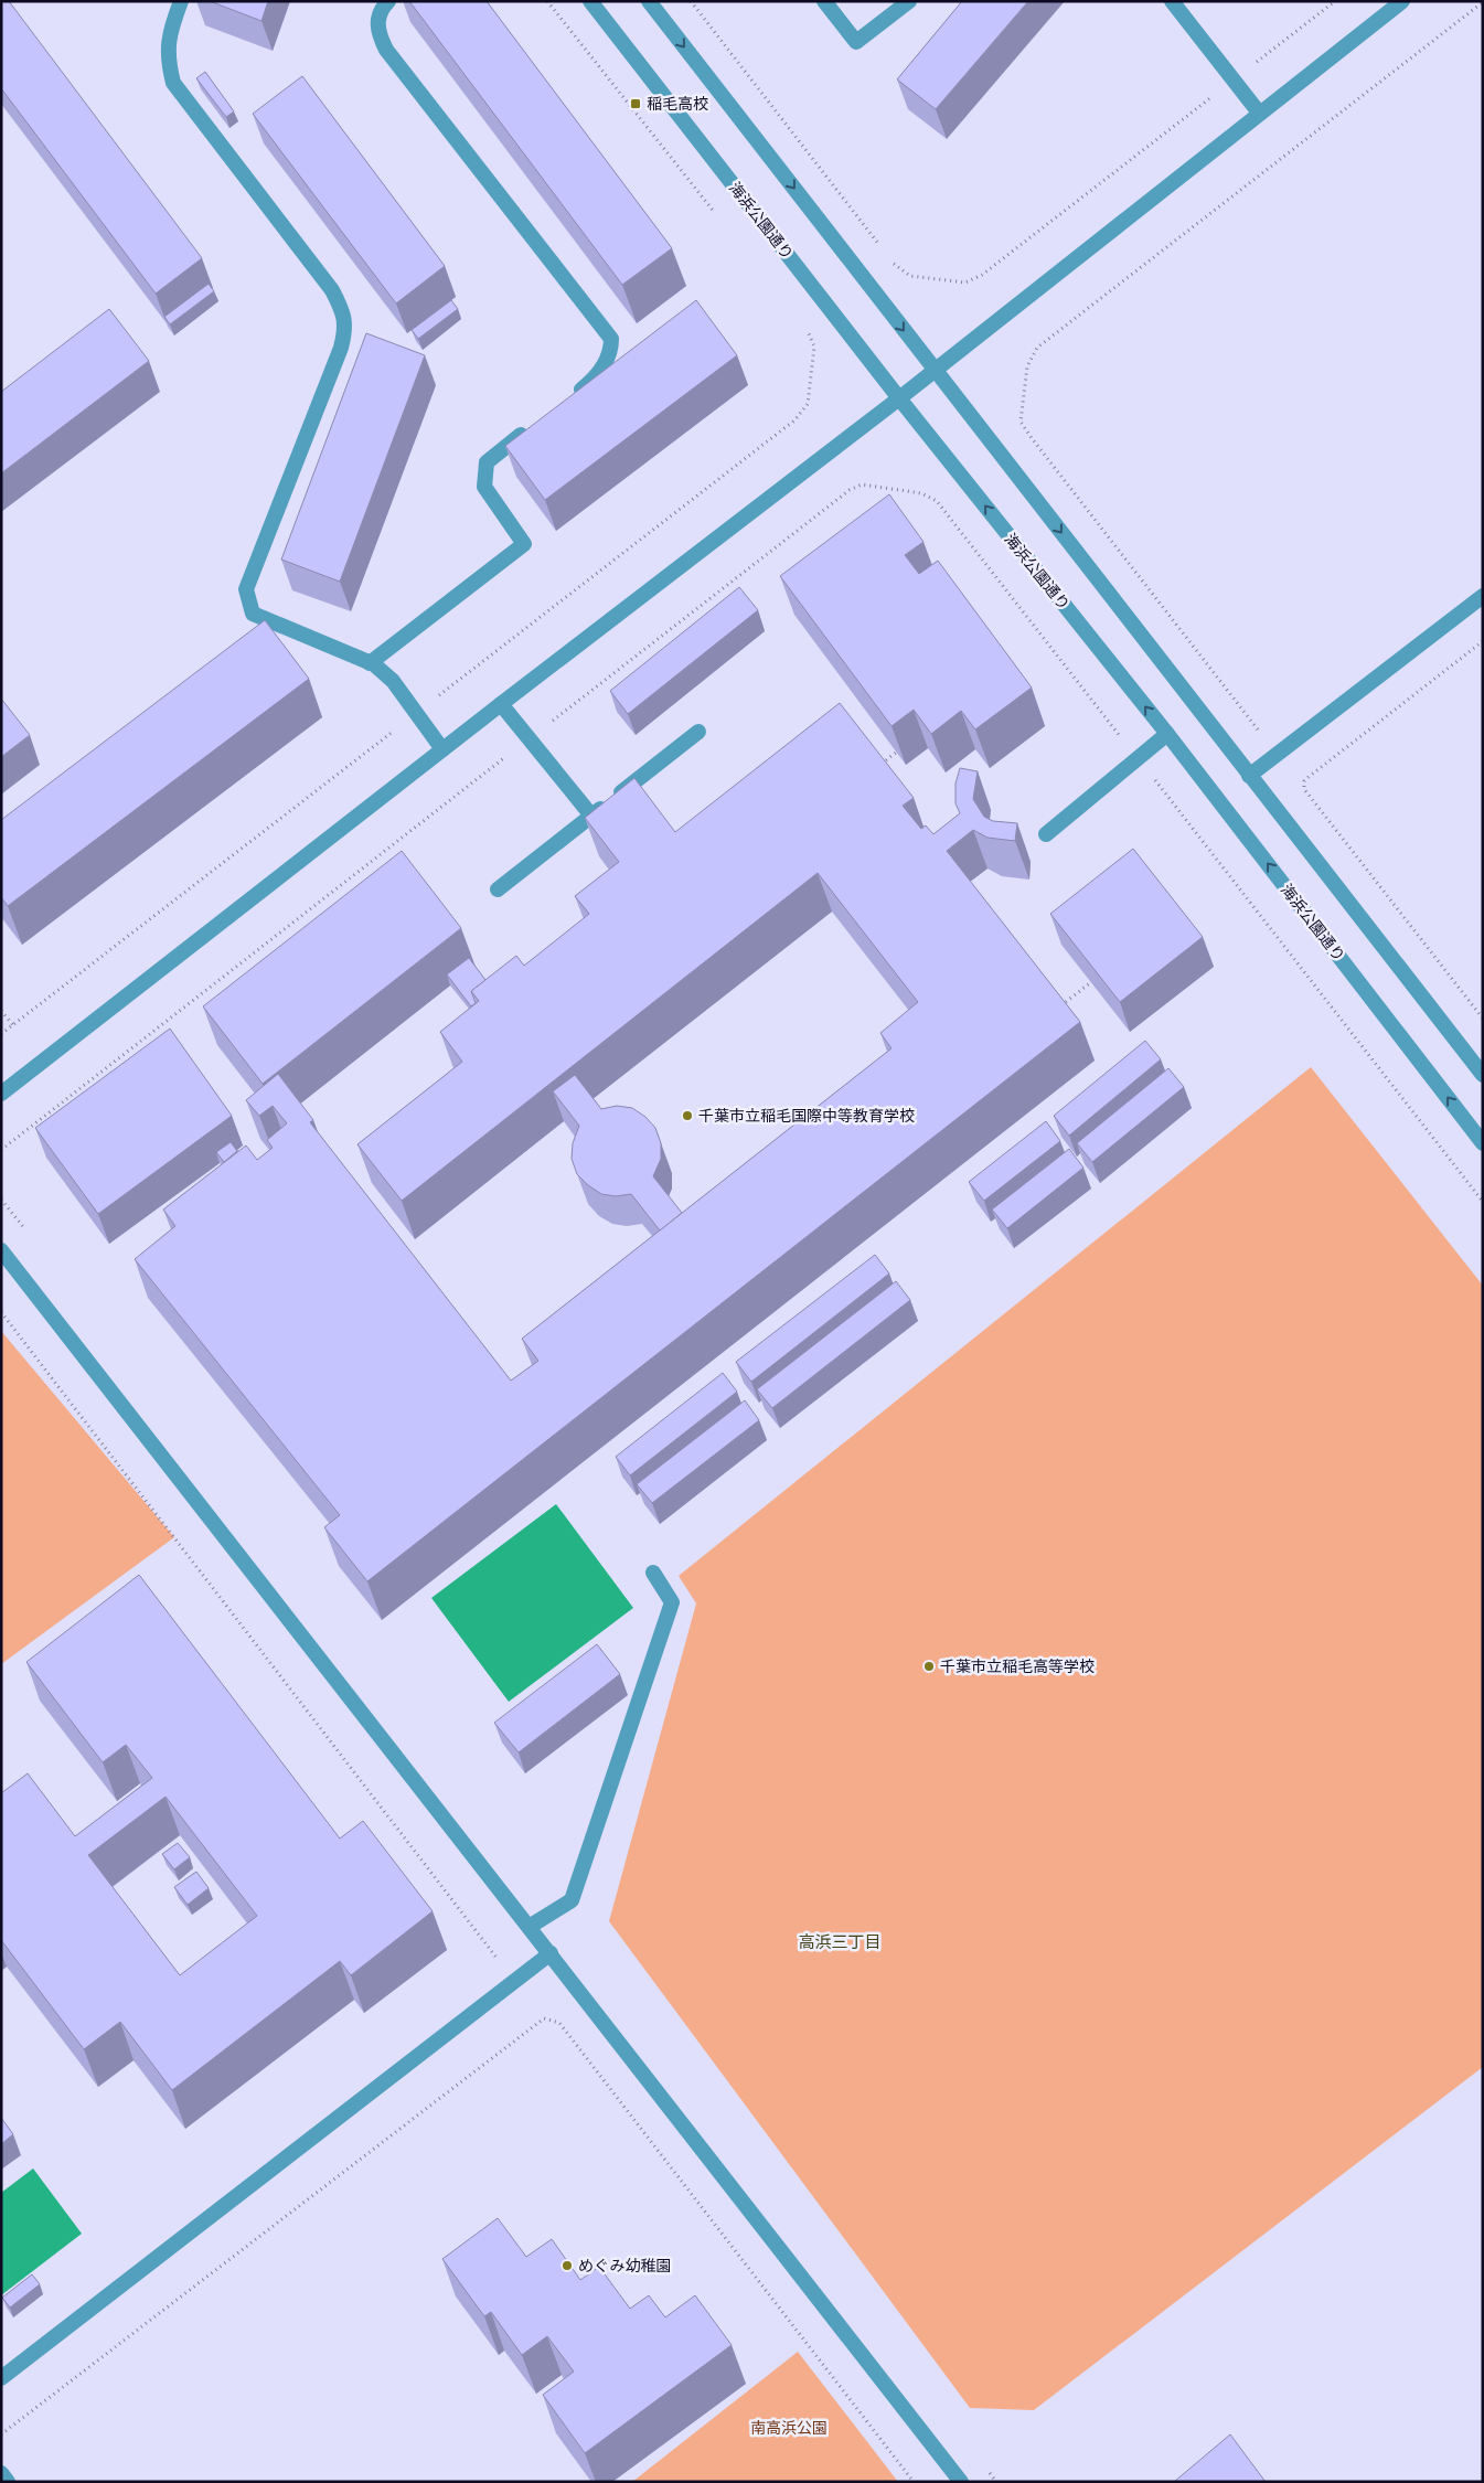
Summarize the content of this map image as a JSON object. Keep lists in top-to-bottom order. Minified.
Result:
{"streets":{"street":["海浜公園通り"]},"districts":["高浜三丁目"],"parks":["南高浜公園"],"places":{"transit":["稲毛高校"],"other":["千葉市立稲毛国際中等教育学校","千葉市立稲毛高等学校","めぐみ幼稚園"]}}
